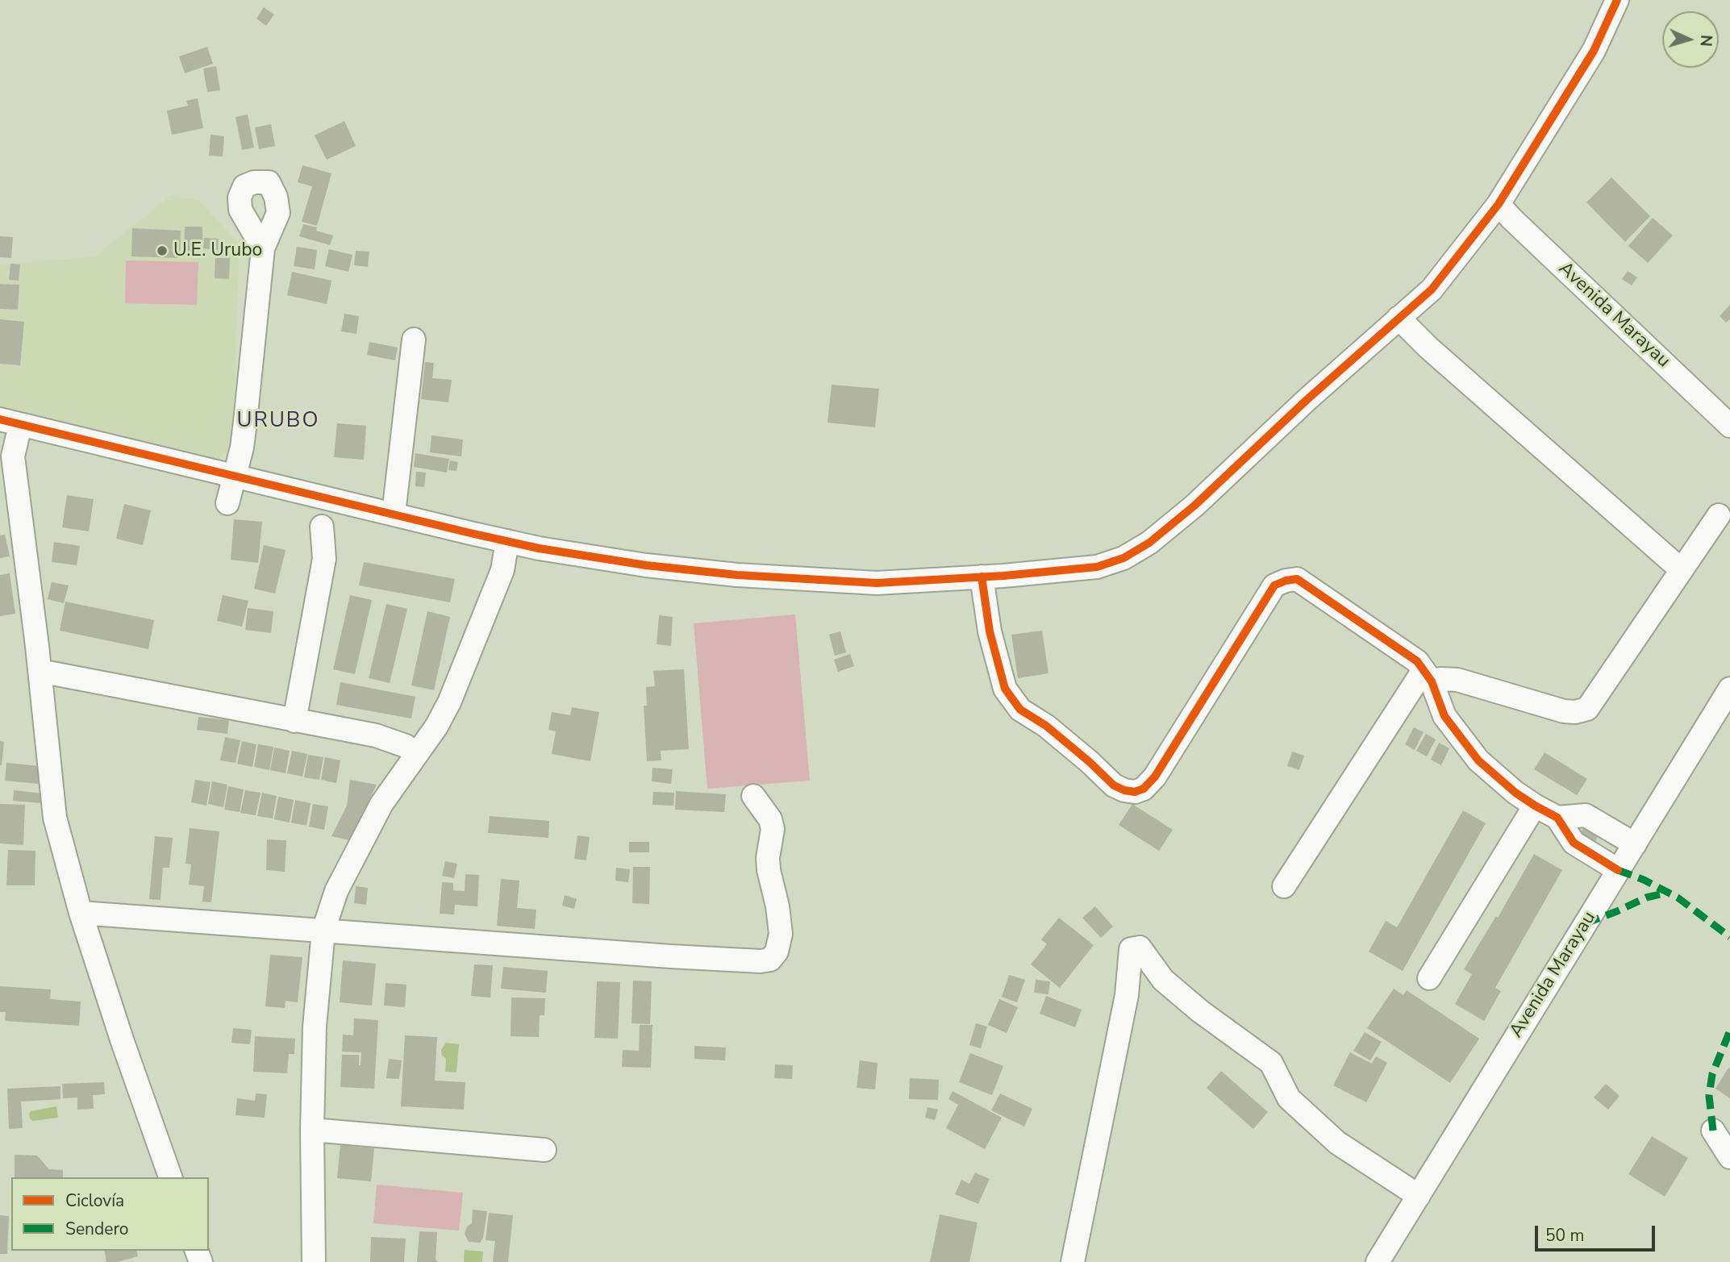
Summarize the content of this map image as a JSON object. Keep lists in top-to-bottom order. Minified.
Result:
{"streets":{"street":["Avenida Marayau"]},"districts":["URUBO"],"places":["U.E. Urubo"],"legend":["Ciclovía","Sendero"],"scale_bar":"50 m","north":"right"}
